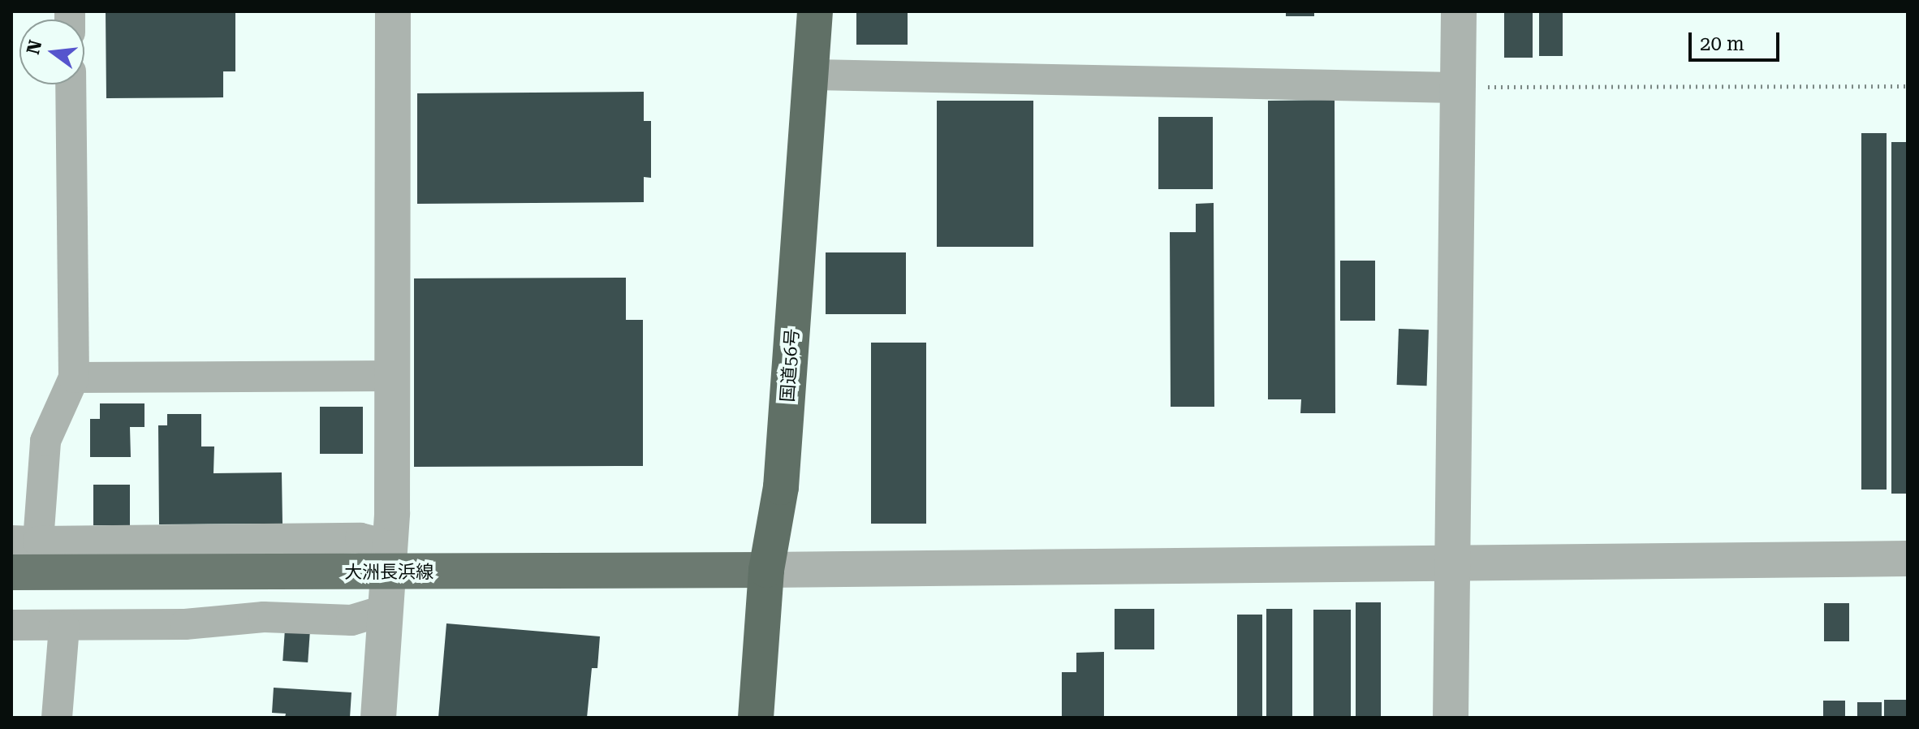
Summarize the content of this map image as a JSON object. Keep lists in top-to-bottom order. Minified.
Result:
{"streets":{"highway":["国道56号"],"main road":["大洲長浜線"]},"crossings":[["国道56号","大洲長浜線"]],"scale_bar":"20 m","north":"left"}
